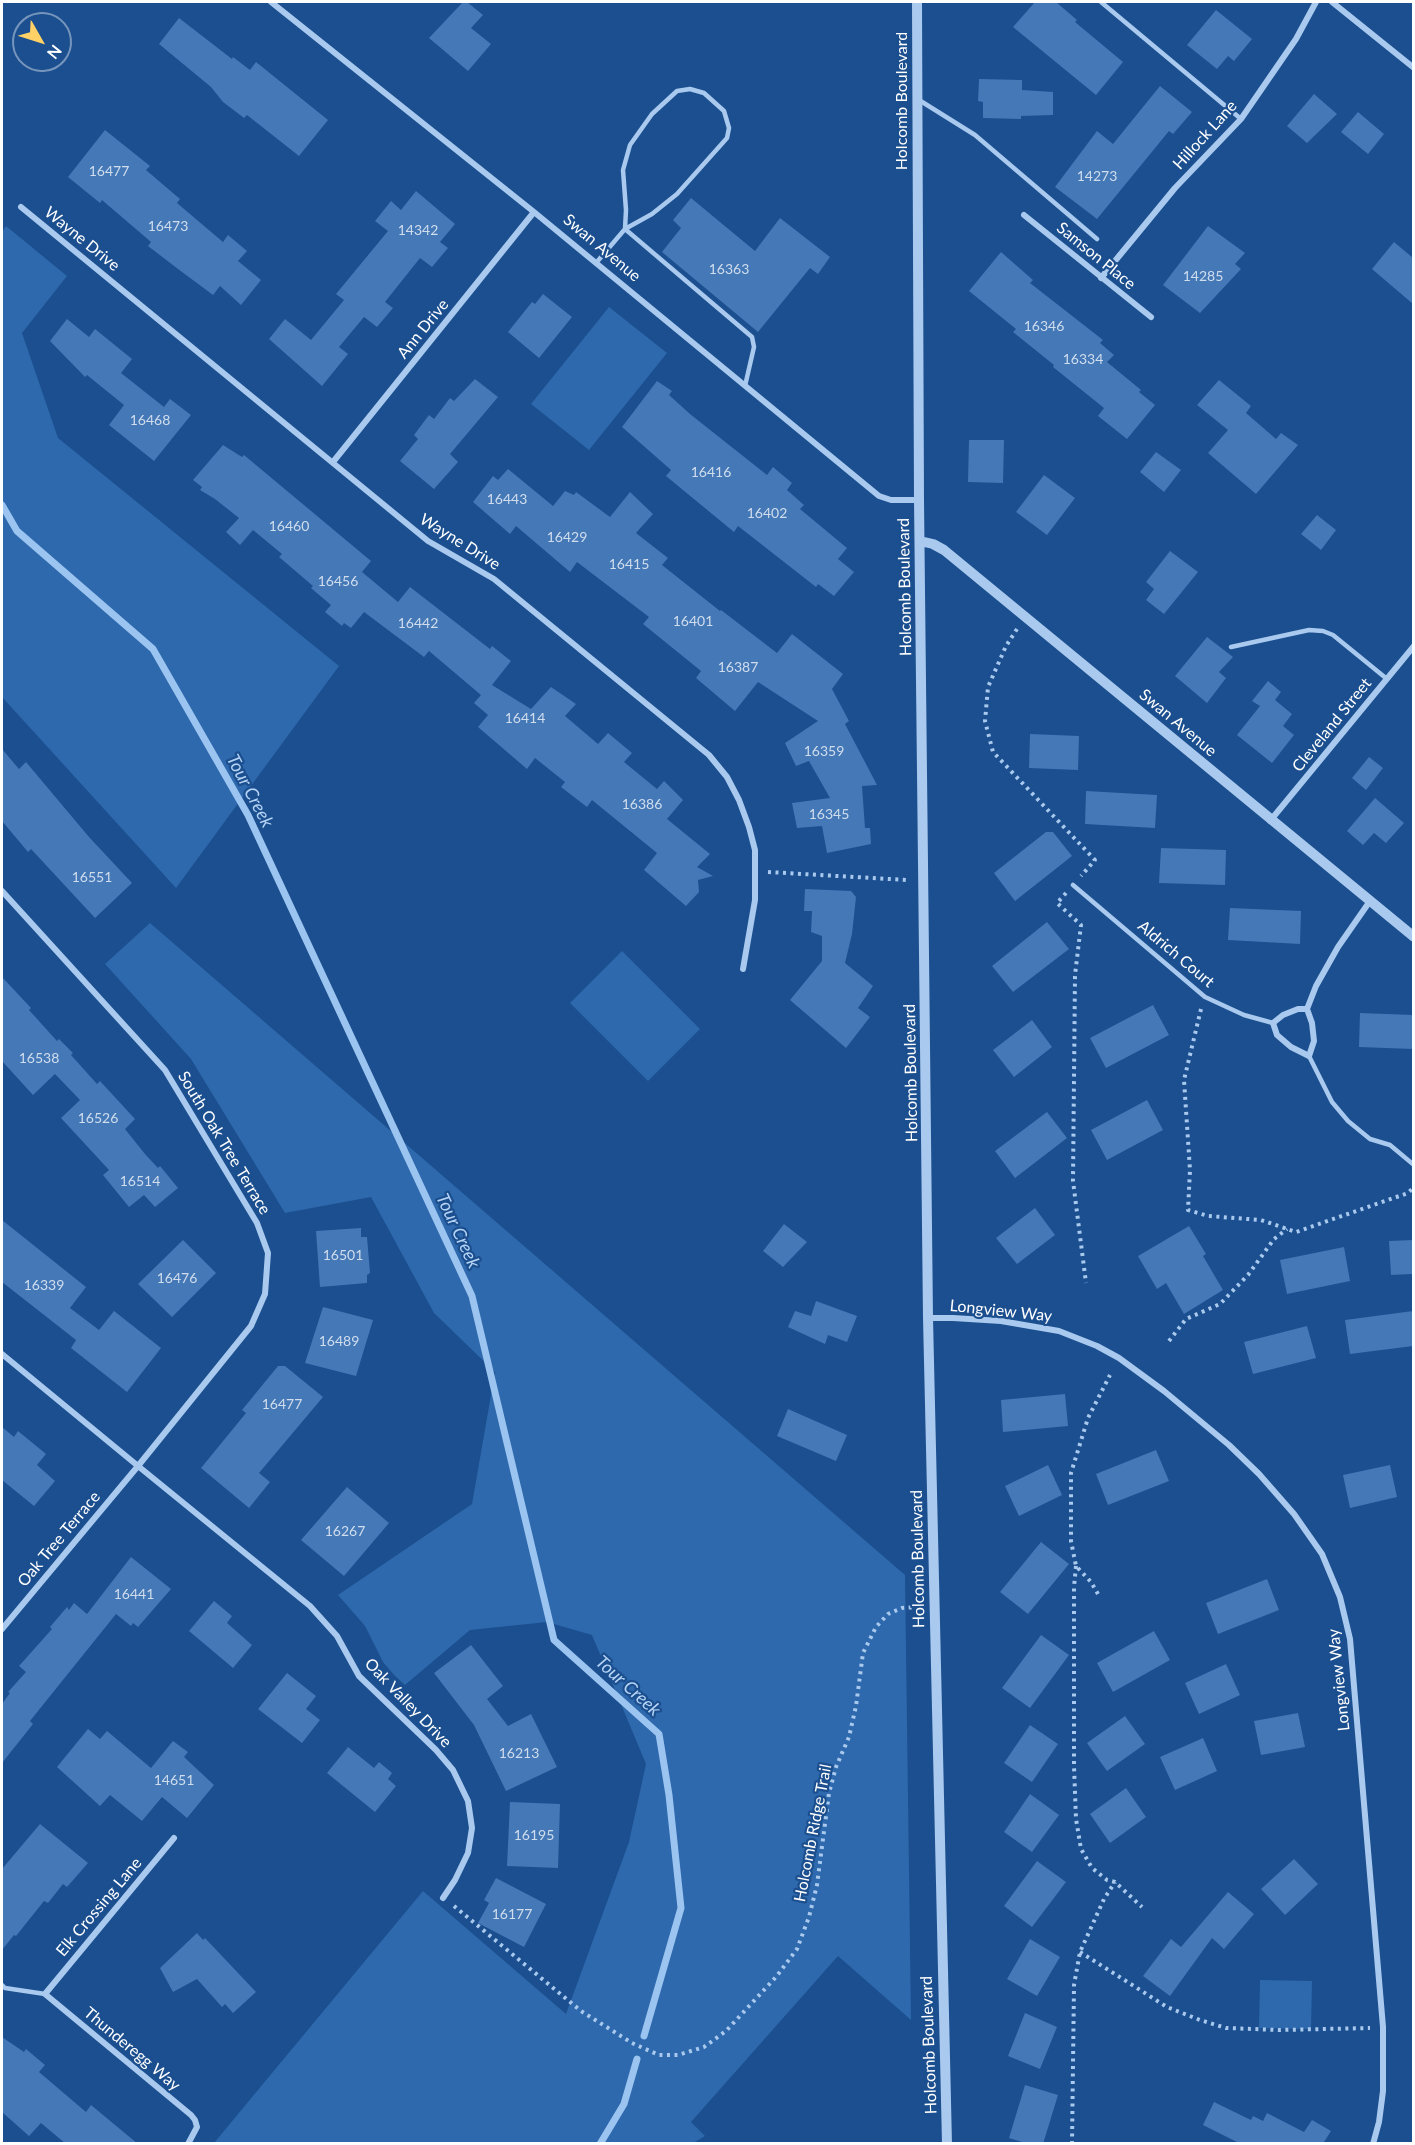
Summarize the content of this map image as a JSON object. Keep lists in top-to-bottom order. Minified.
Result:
{"streets":{"street":["Holcomb Boulevard","Hillock Lane","Wayne Drive","Swan Avenue","Samson Place","Ann Drive","Cleveland Street","South Oak Tree Terrace","Longview Way","Oak Tree Terrace","Oak Valley Drive","Elk Crossing Lane","Thunderegg Way"],"lane":["Aldrich Court"],"path":["Holcomb Ridge Trail"]},"crossings":[["Holcomb Boulevard","Swan Avenue"],["Holcomb Boulevard","Longview Way"],["Holcomb Boulevard","Holcomb Ridge Trail"],["Hillock Lane","Samson Place"],["Wayne Drive","Ann Drive"],["Swan Avenue","Ann Drive"],["Swan Avenue","Cleveland Street"],["South Oak Tree Terrace","Oak Tree Terrace"],["South Oak Tree Terrace","Oak Valley Drive"],["Oak Tree Terrace","Oak Valley Drive"],["Oak Valley Drive","Holcomb Ridge Trail"],["Elk Crossing Lane","Thunderegg Way"]],"water":["Tour Creek"],"house_numbers":["16477","14273","16473","14342","16363","14285","16346","16334","16468","16416","16443","16402","16460","16429","16415","16456","16401","16442","16387","16414","16359","16386","16345","16551","16538","16526","16514","16501","16476","16339","16489","16477","16267","16441","16213","14651","16195","16177"],"north":"bottom right"}
